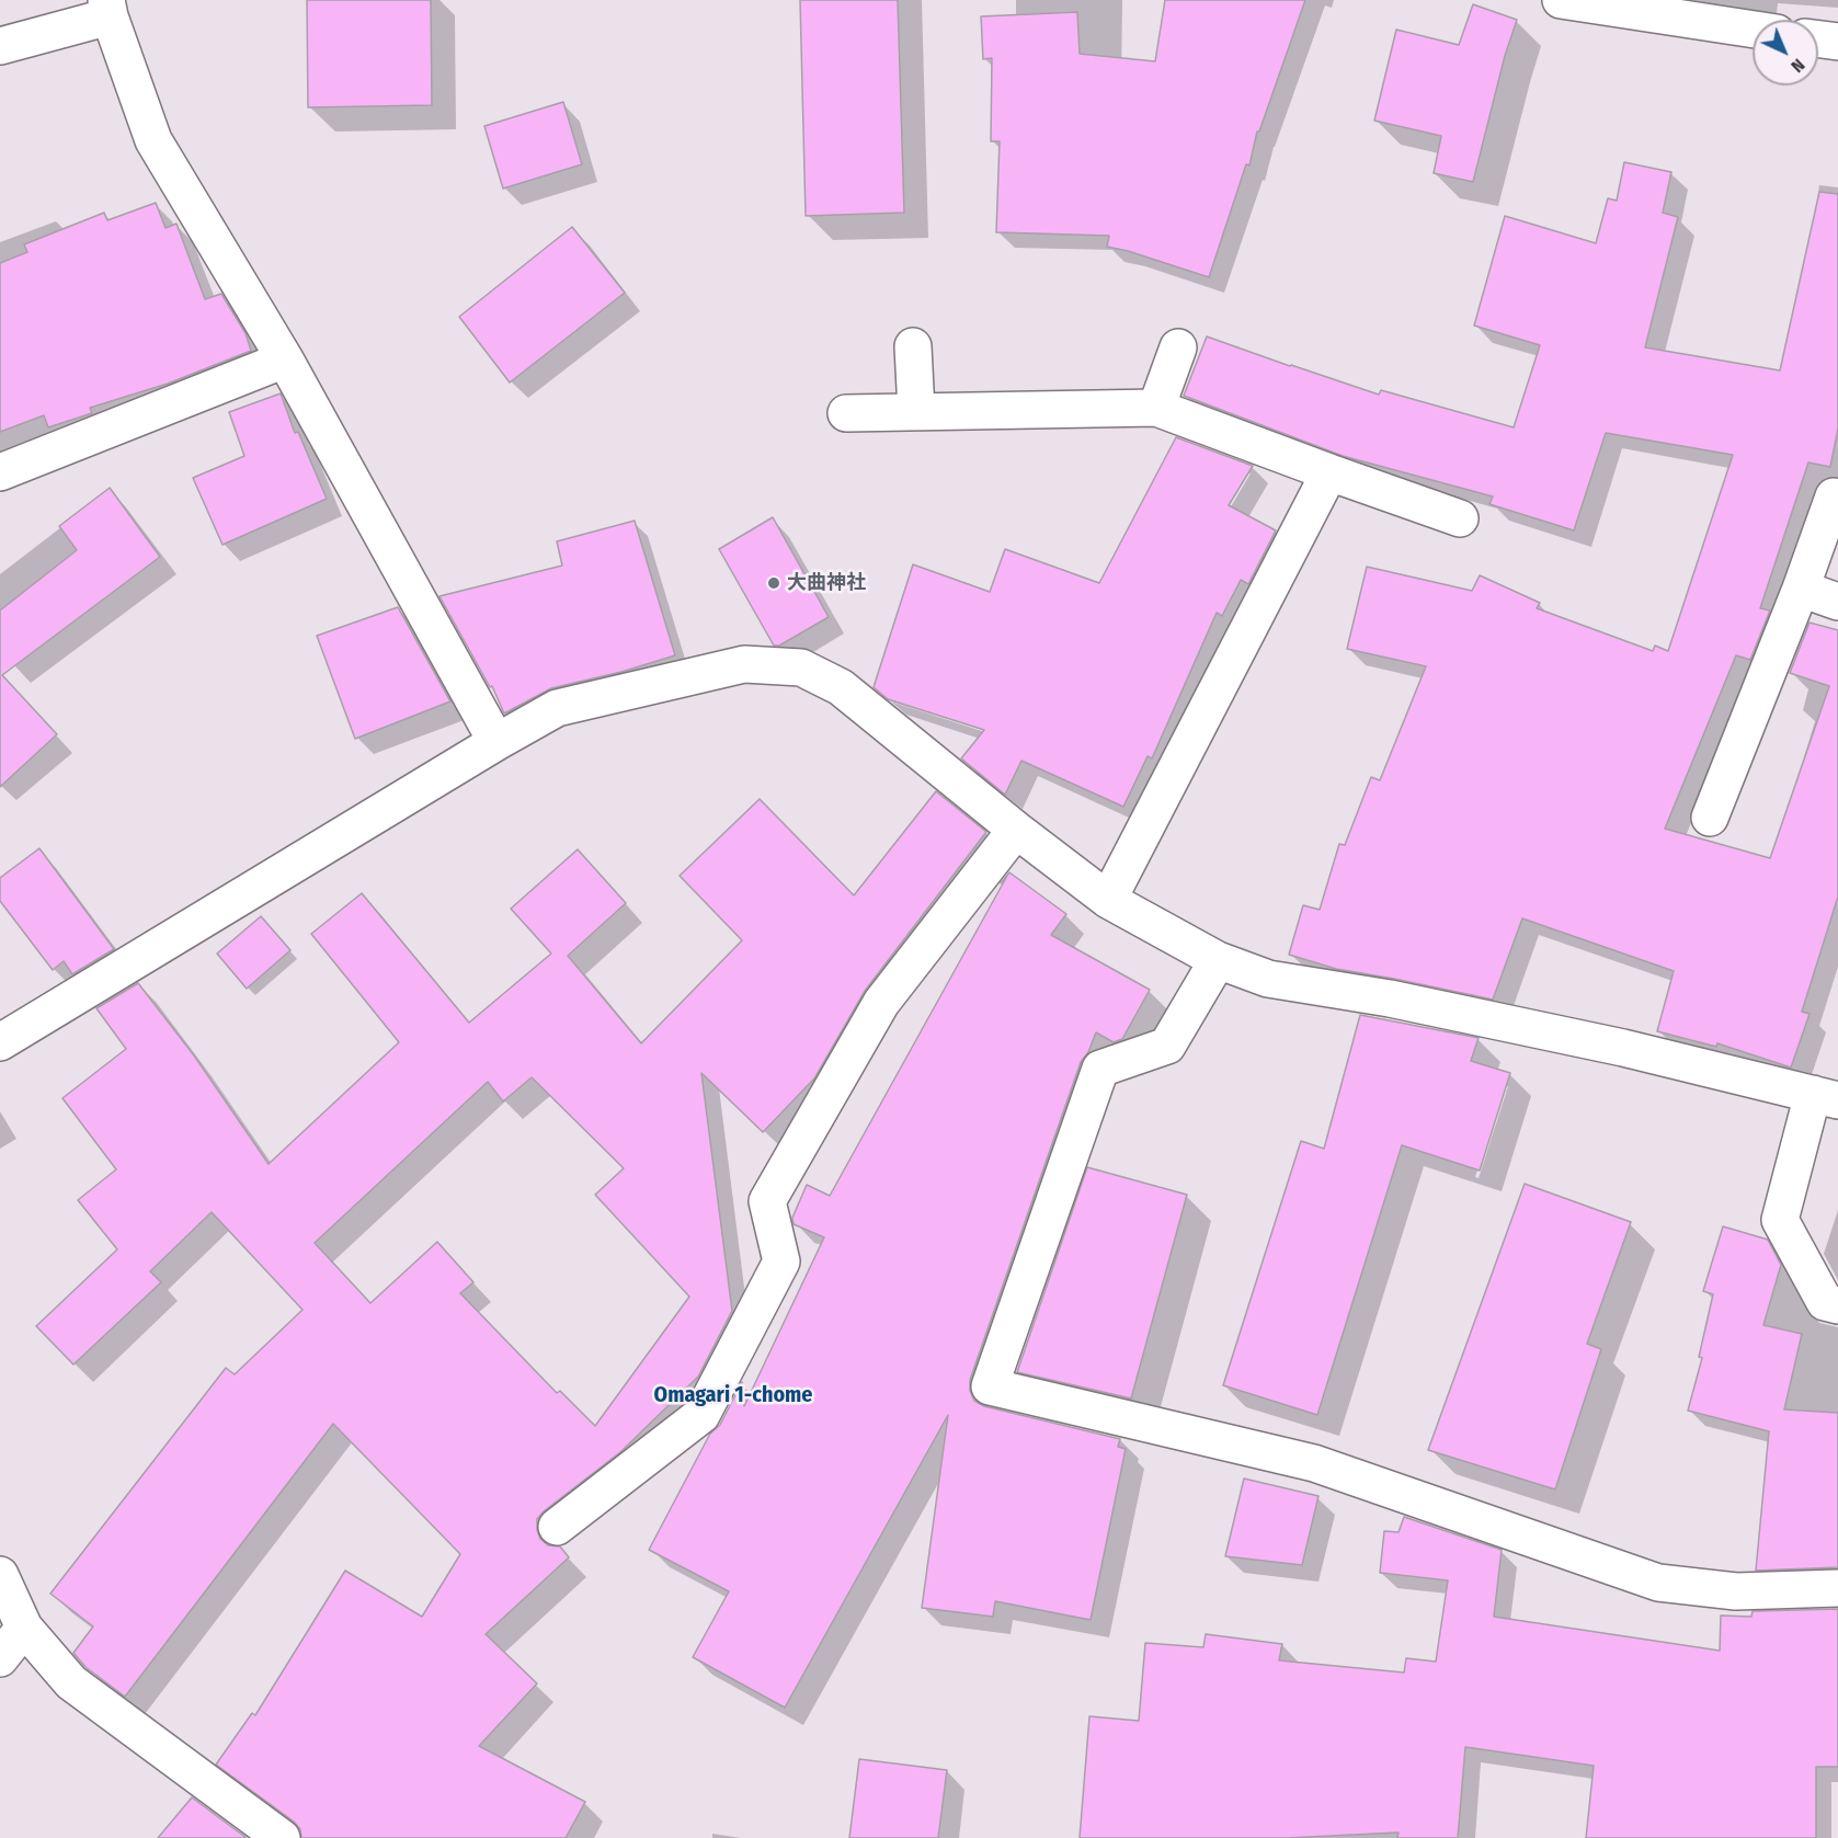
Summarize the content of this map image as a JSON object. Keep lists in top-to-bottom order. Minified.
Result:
{"districts":["Omagari 1-chome"],"places":["大曲神社"],"north":"bottom right"}
